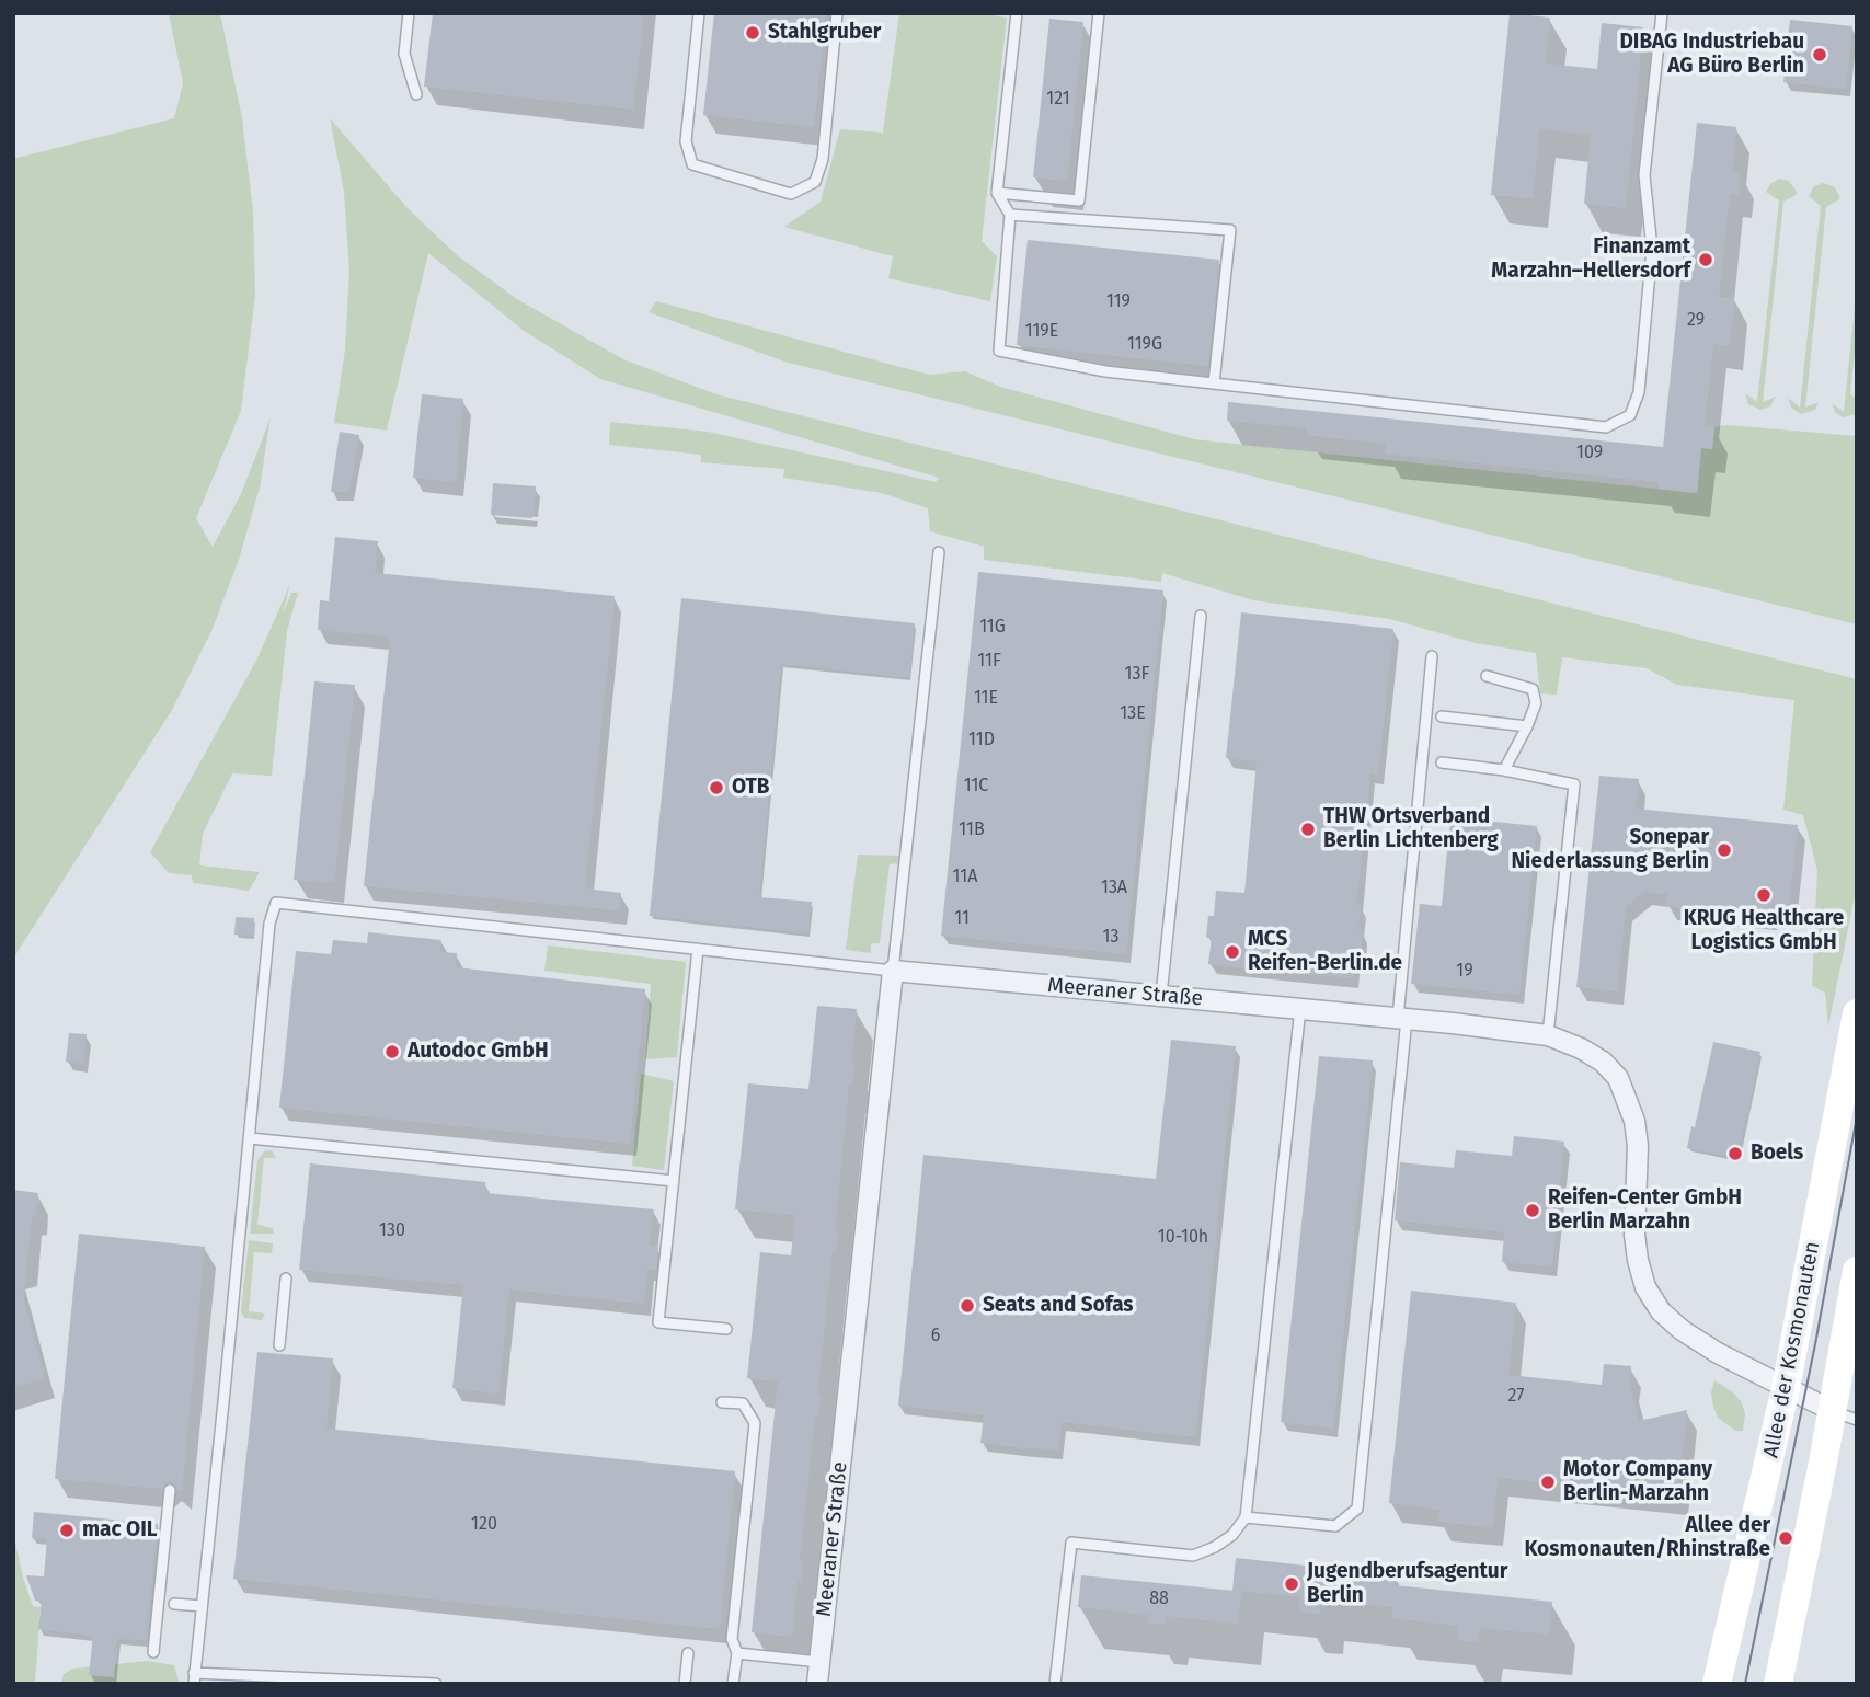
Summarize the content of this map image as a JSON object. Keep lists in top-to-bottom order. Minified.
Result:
{"streets":{"main road":["Allee der Kosmonauten"],"street":["Meeraner Straße"]},"crossings":[["Meeraner Straße","Allee der Kosmonauten"]],"places":["Stahlgruber","DIBAG Industriebau AG Büro Berlin","Finanzamt Marzahn–Hellersdorf","OTB","THW Ortsverband Berlin Lichtenberg","Sonepar Niederlassung Berlin","KRUG Healthcare Logistics GmbH","MCS Reifen-Berlin.de","Autodoc GmbH","Boels","Reifen-Center GmbH Berlin Marzahn","Seats and Sofas","Motor Company Berlin-Marzahn","mac OIL","Allee der Kosmonauten/Rhinstraße","Jugendberufsagentur Berlin"],"house_numbers":["121","119","29","119E","119G","109","11G","11F","13F","11E","13E","11D","11C","11B","11A","13A","11","13","19","130","10-10h","6","27","120","88"]}
